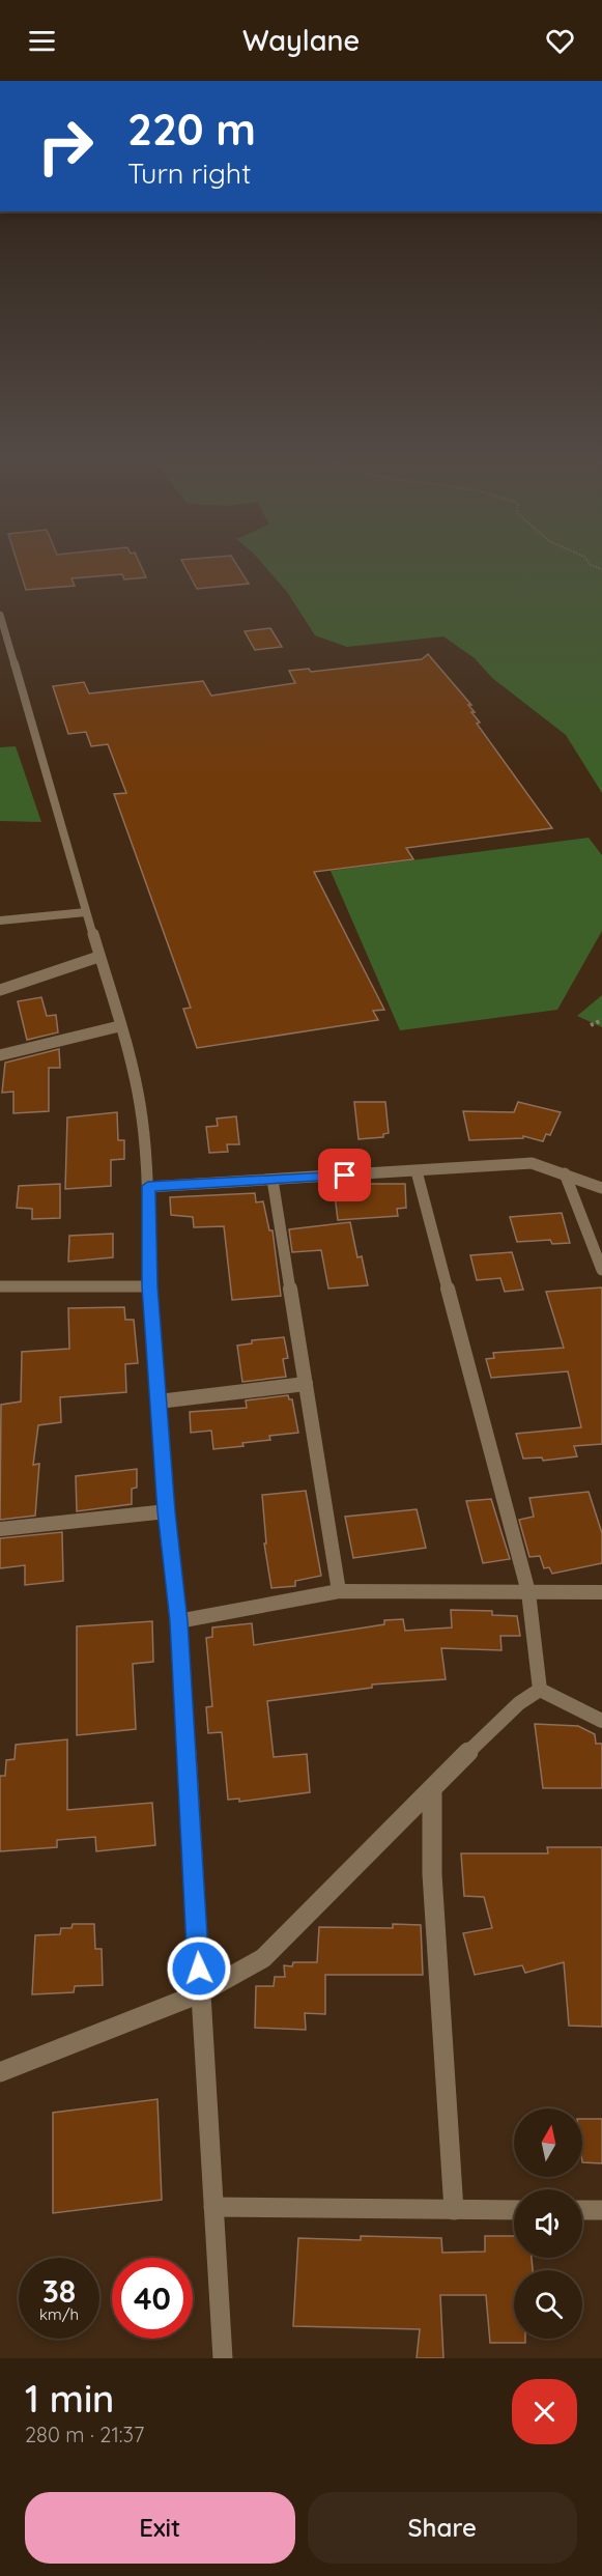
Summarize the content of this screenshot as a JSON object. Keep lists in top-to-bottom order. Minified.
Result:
{"north":"top","page":{"header":"Waylane","turn":["220 m","Turn right"],"speed":"38 km/h","limit":"40","heading":["1 min","280 m · 21:37"],"buttons":["Exit","Share"]}}
